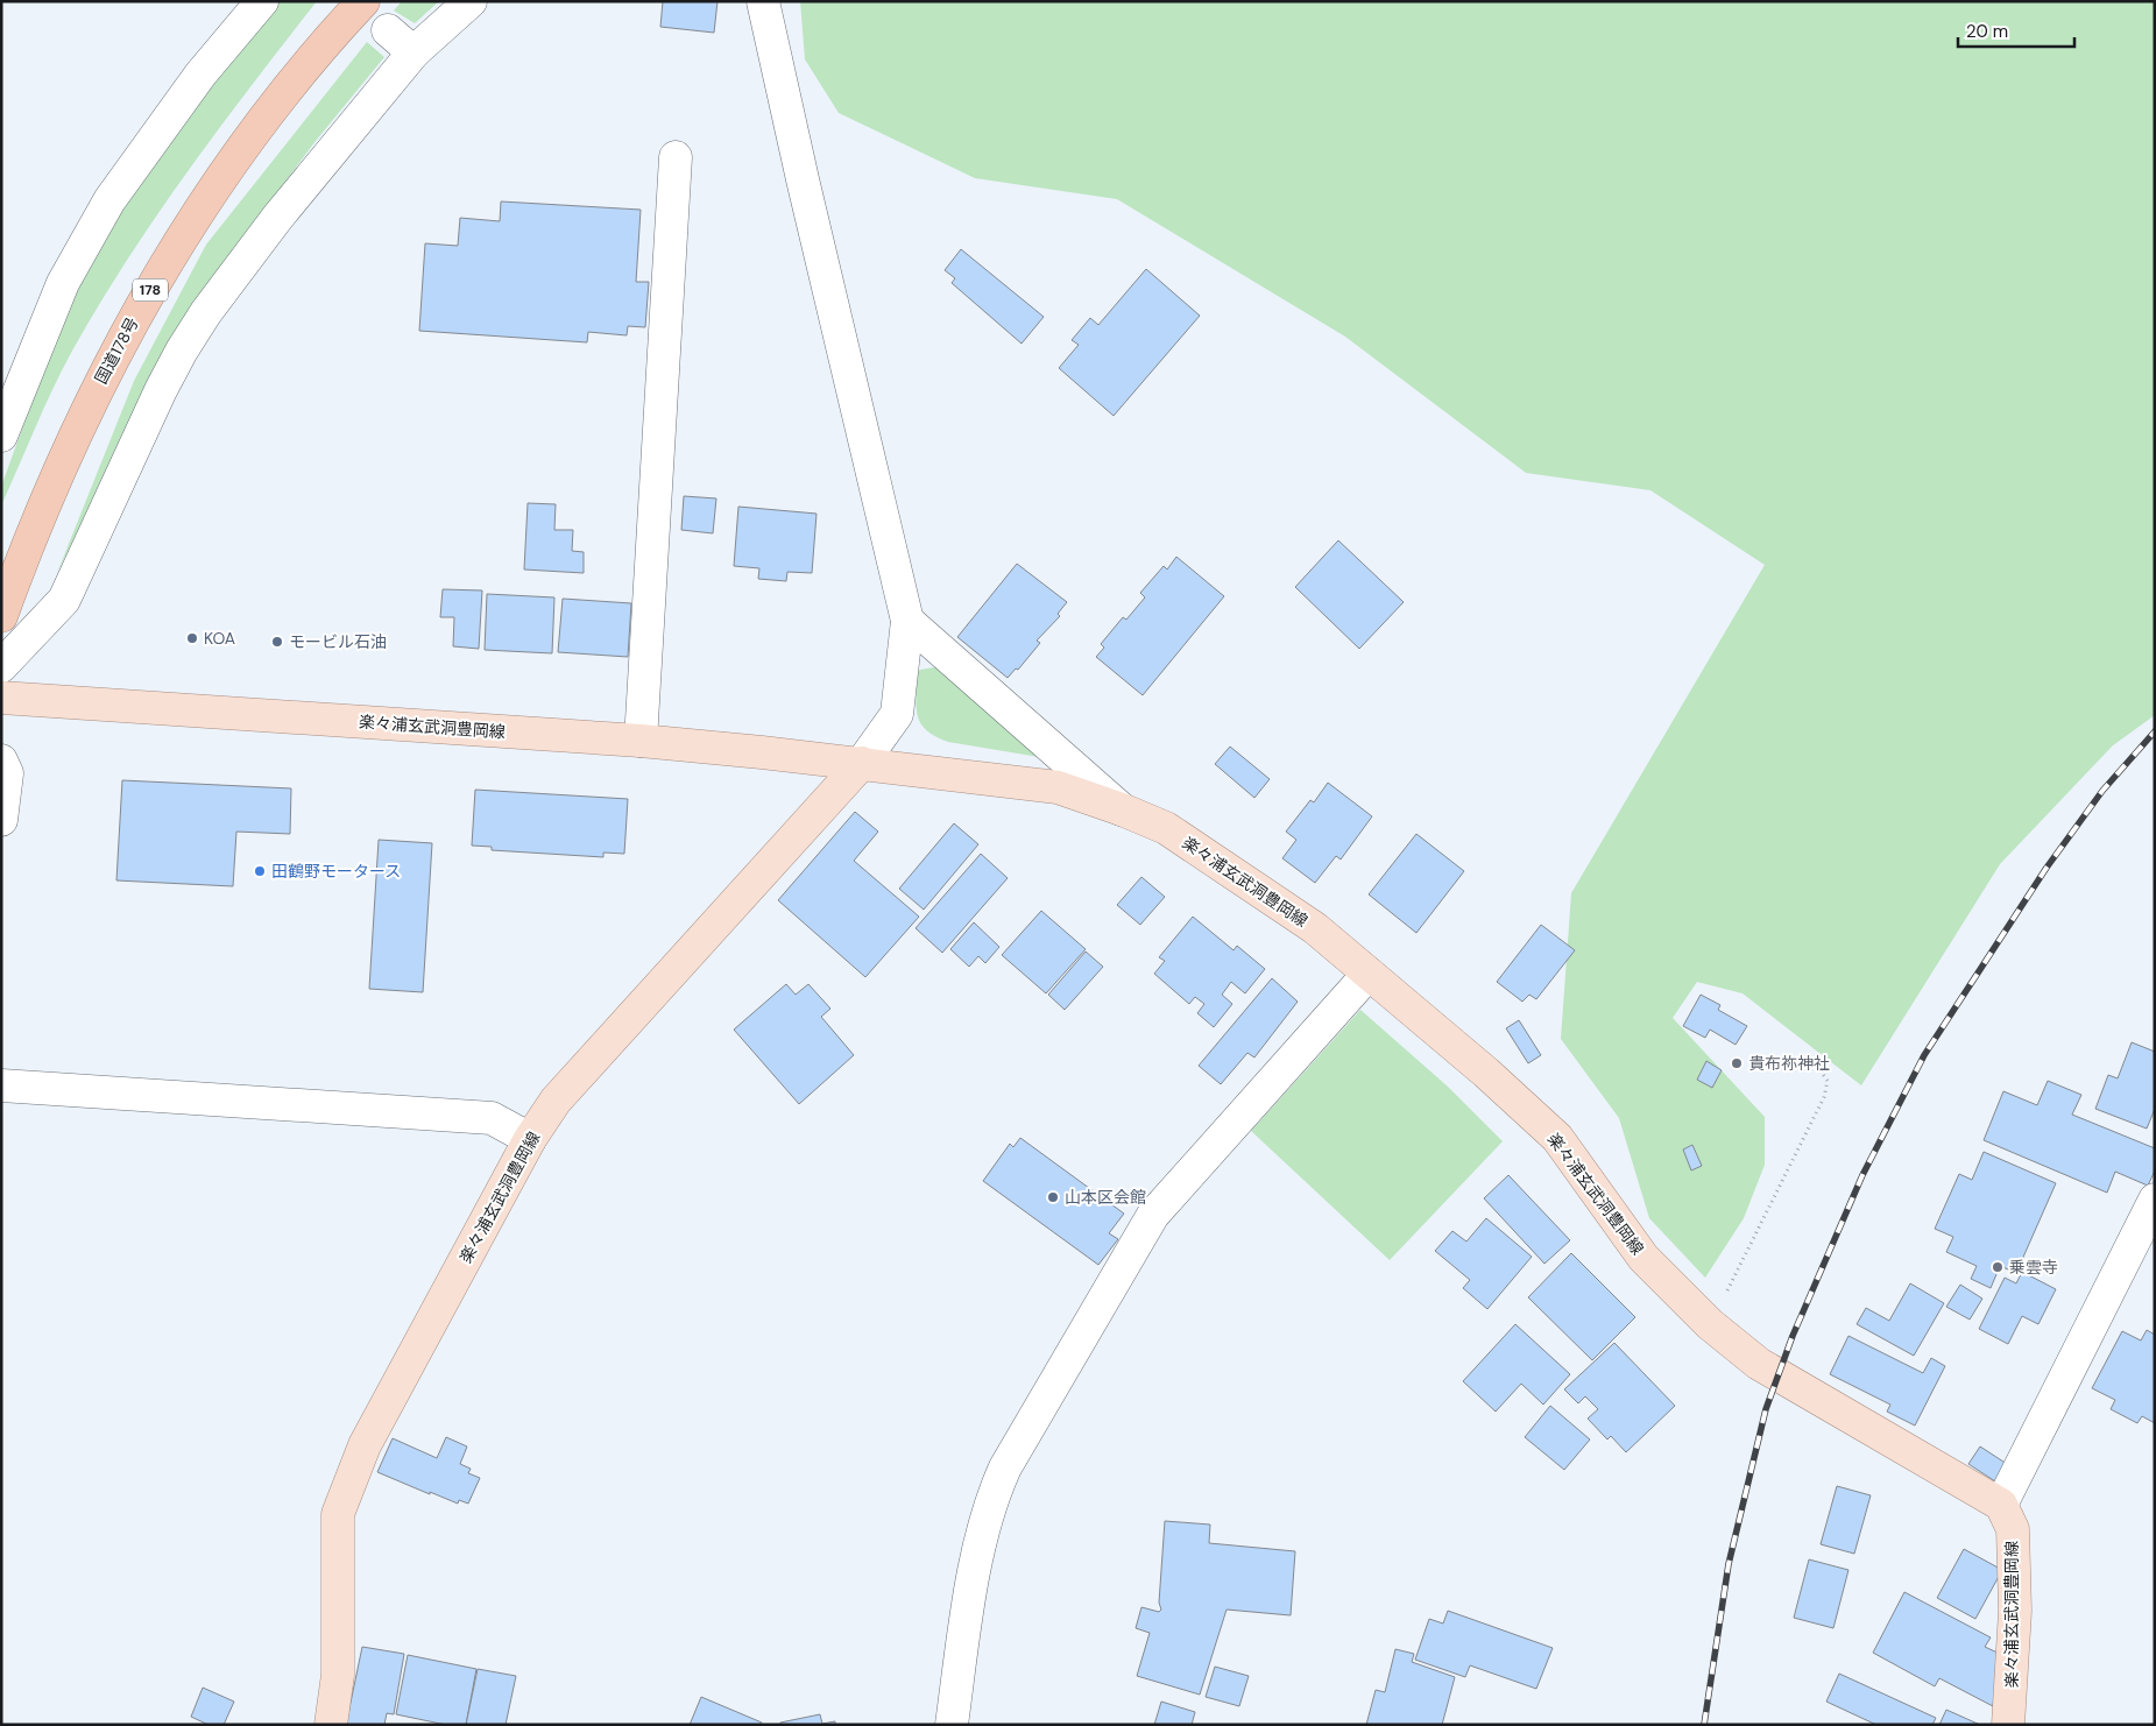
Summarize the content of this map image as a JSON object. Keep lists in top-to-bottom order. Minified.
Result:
{"streets":{"highway":["178","国道178号"],"main road":["楽々浦玄武洞豊岡線"]},"places":["KOA","モービル石油","田鶴野モータース","貴布祢神社","山本区会館","乗雲寺"],"scale_bar":"20 m"}
